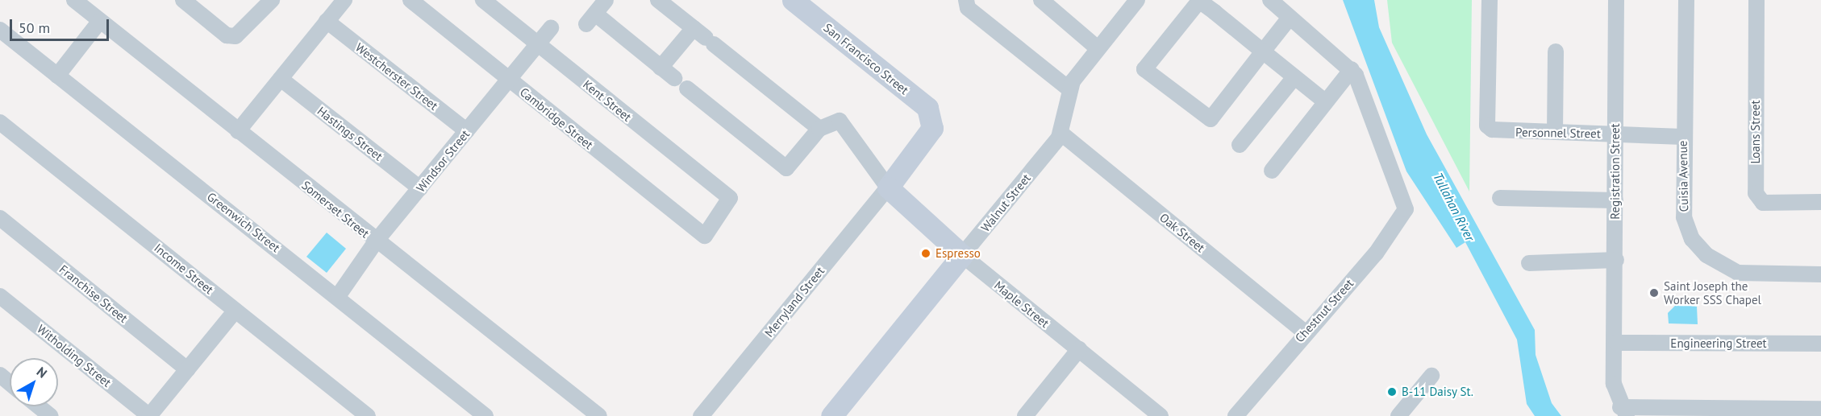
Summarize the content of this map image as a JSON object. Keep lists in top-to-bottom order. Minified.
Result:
{"streets":{"street":["San Francisco Street","Westcherster Street","Kent Street","Cambridge Street","Loans Street","Personnel Street","Hastings Street","Windsor Street","Registration Street","Cuisia Avenue","Walnut Street","Somerset Street","Greenwich Street","Oak Street","Income Street","Franchise Street","Merryland Street","Maple Street","Chestnut Street","Engineering Street","Witholding Street"]},"crossings":[["San Francisco Street","Merryland Street"],["San Francisco Street","Maple Street"],["Westcherster Street","Windsor Street"],["Kent Street","Cambridge Street"],["Kent Street","Windsor Street"],["Cambridge Street","Windsor Street"],["Personnel Street","Registration Street"],["Personnel Street","Cuisia Avenue"],["Hastings Street","Windsor Street"],["Windsor Street","Somerset Street"],["Windsor Street","Greenwich Street"],["Registration Street","Engineering Street"],["Walnut Street","Oak Street"],["Walnut Street","Maple Street"],["Oak Street","Chestnut Street"],["Merryland Street","Maple Street"]],"water":["Tullahan River"],"places":["Espresso","Saint Joseph the Worker SSS Chapel","B-11 Daisy St."],"scale_bar":"50 m","north":"top right"}
